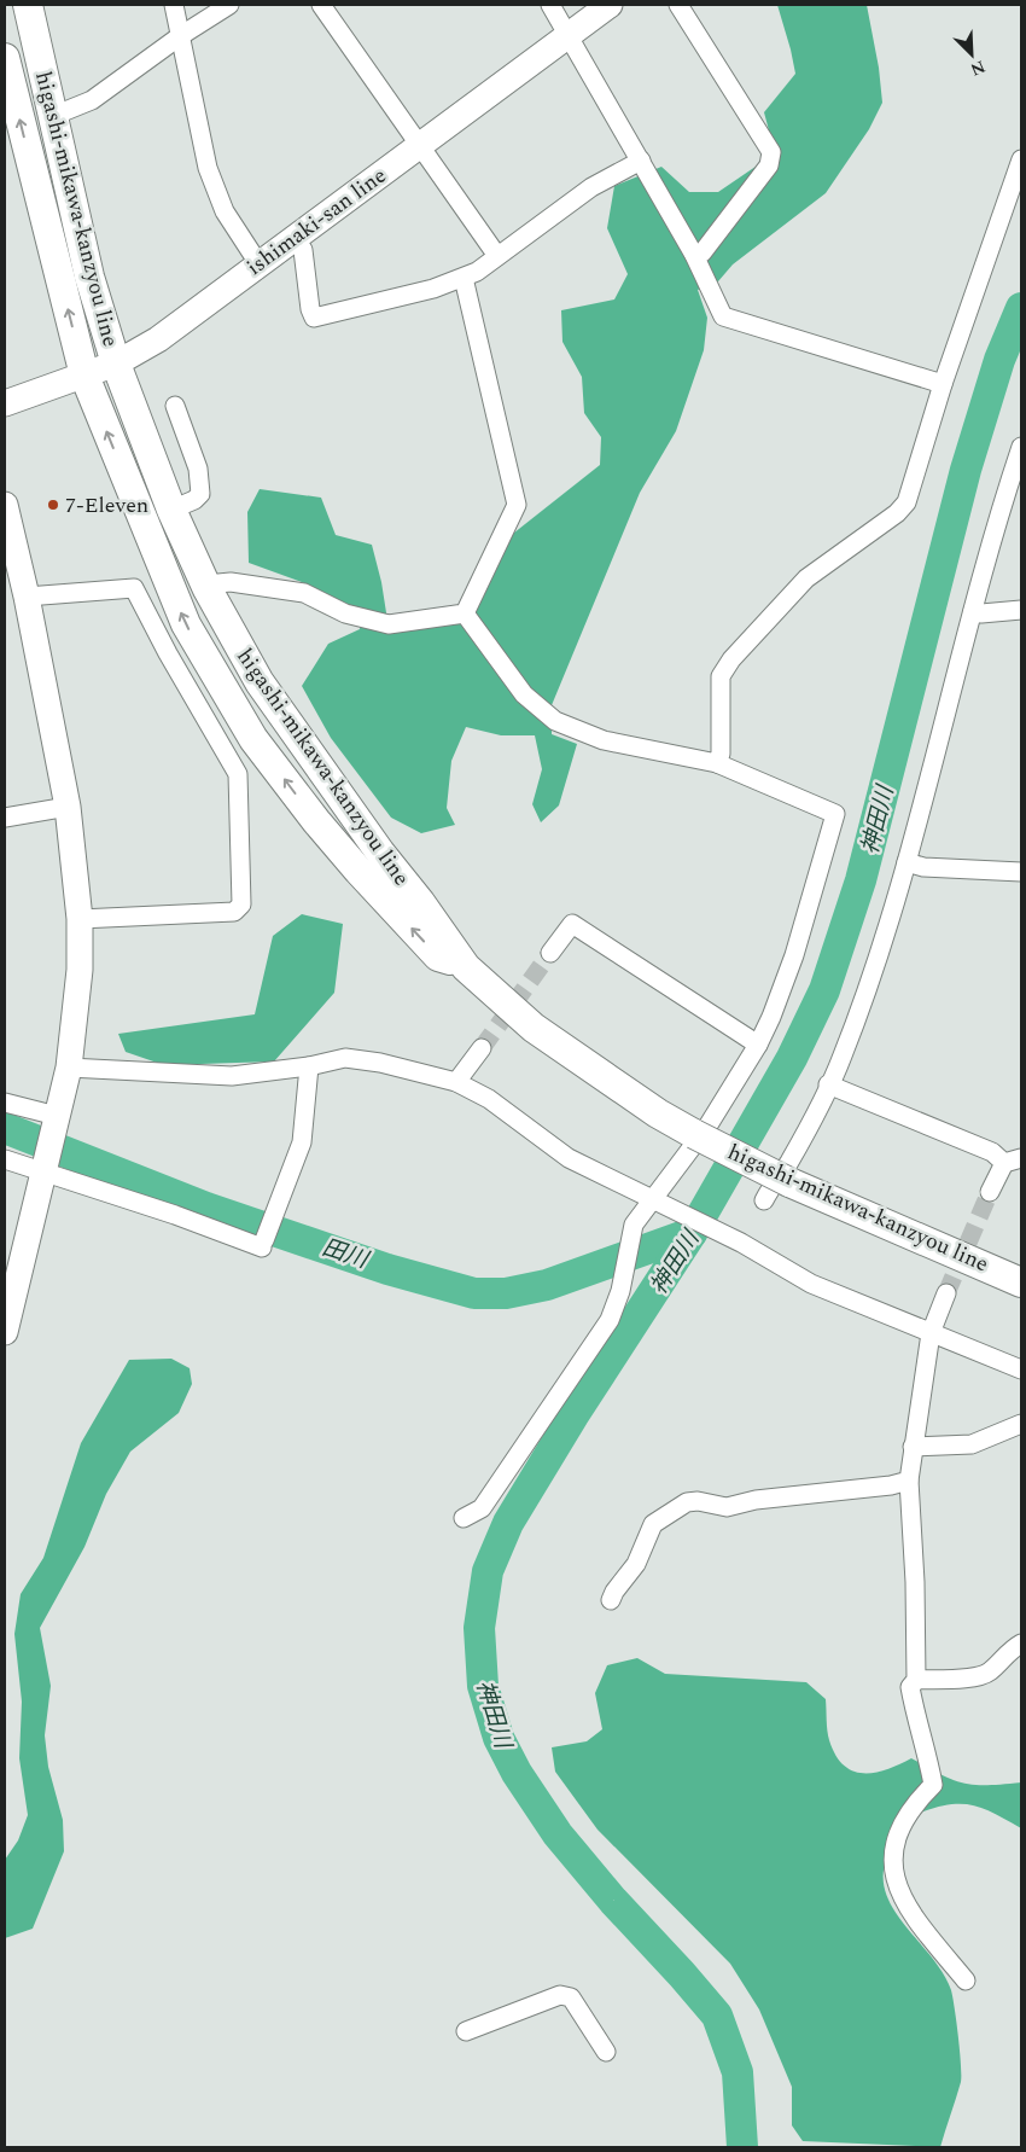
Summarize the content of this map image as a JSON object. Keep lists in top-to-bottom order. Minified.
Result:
{"streets":{"main road":["higashi-mikawa-kanzyou line"],"street":["ishimaki-san line"]},"crossings":[["higashi-mikawa-kanzyou line","ishimaki-san line"]],"water":["神田川","田川"],"places":["7-Eleven"],"north":"bottom right"}
